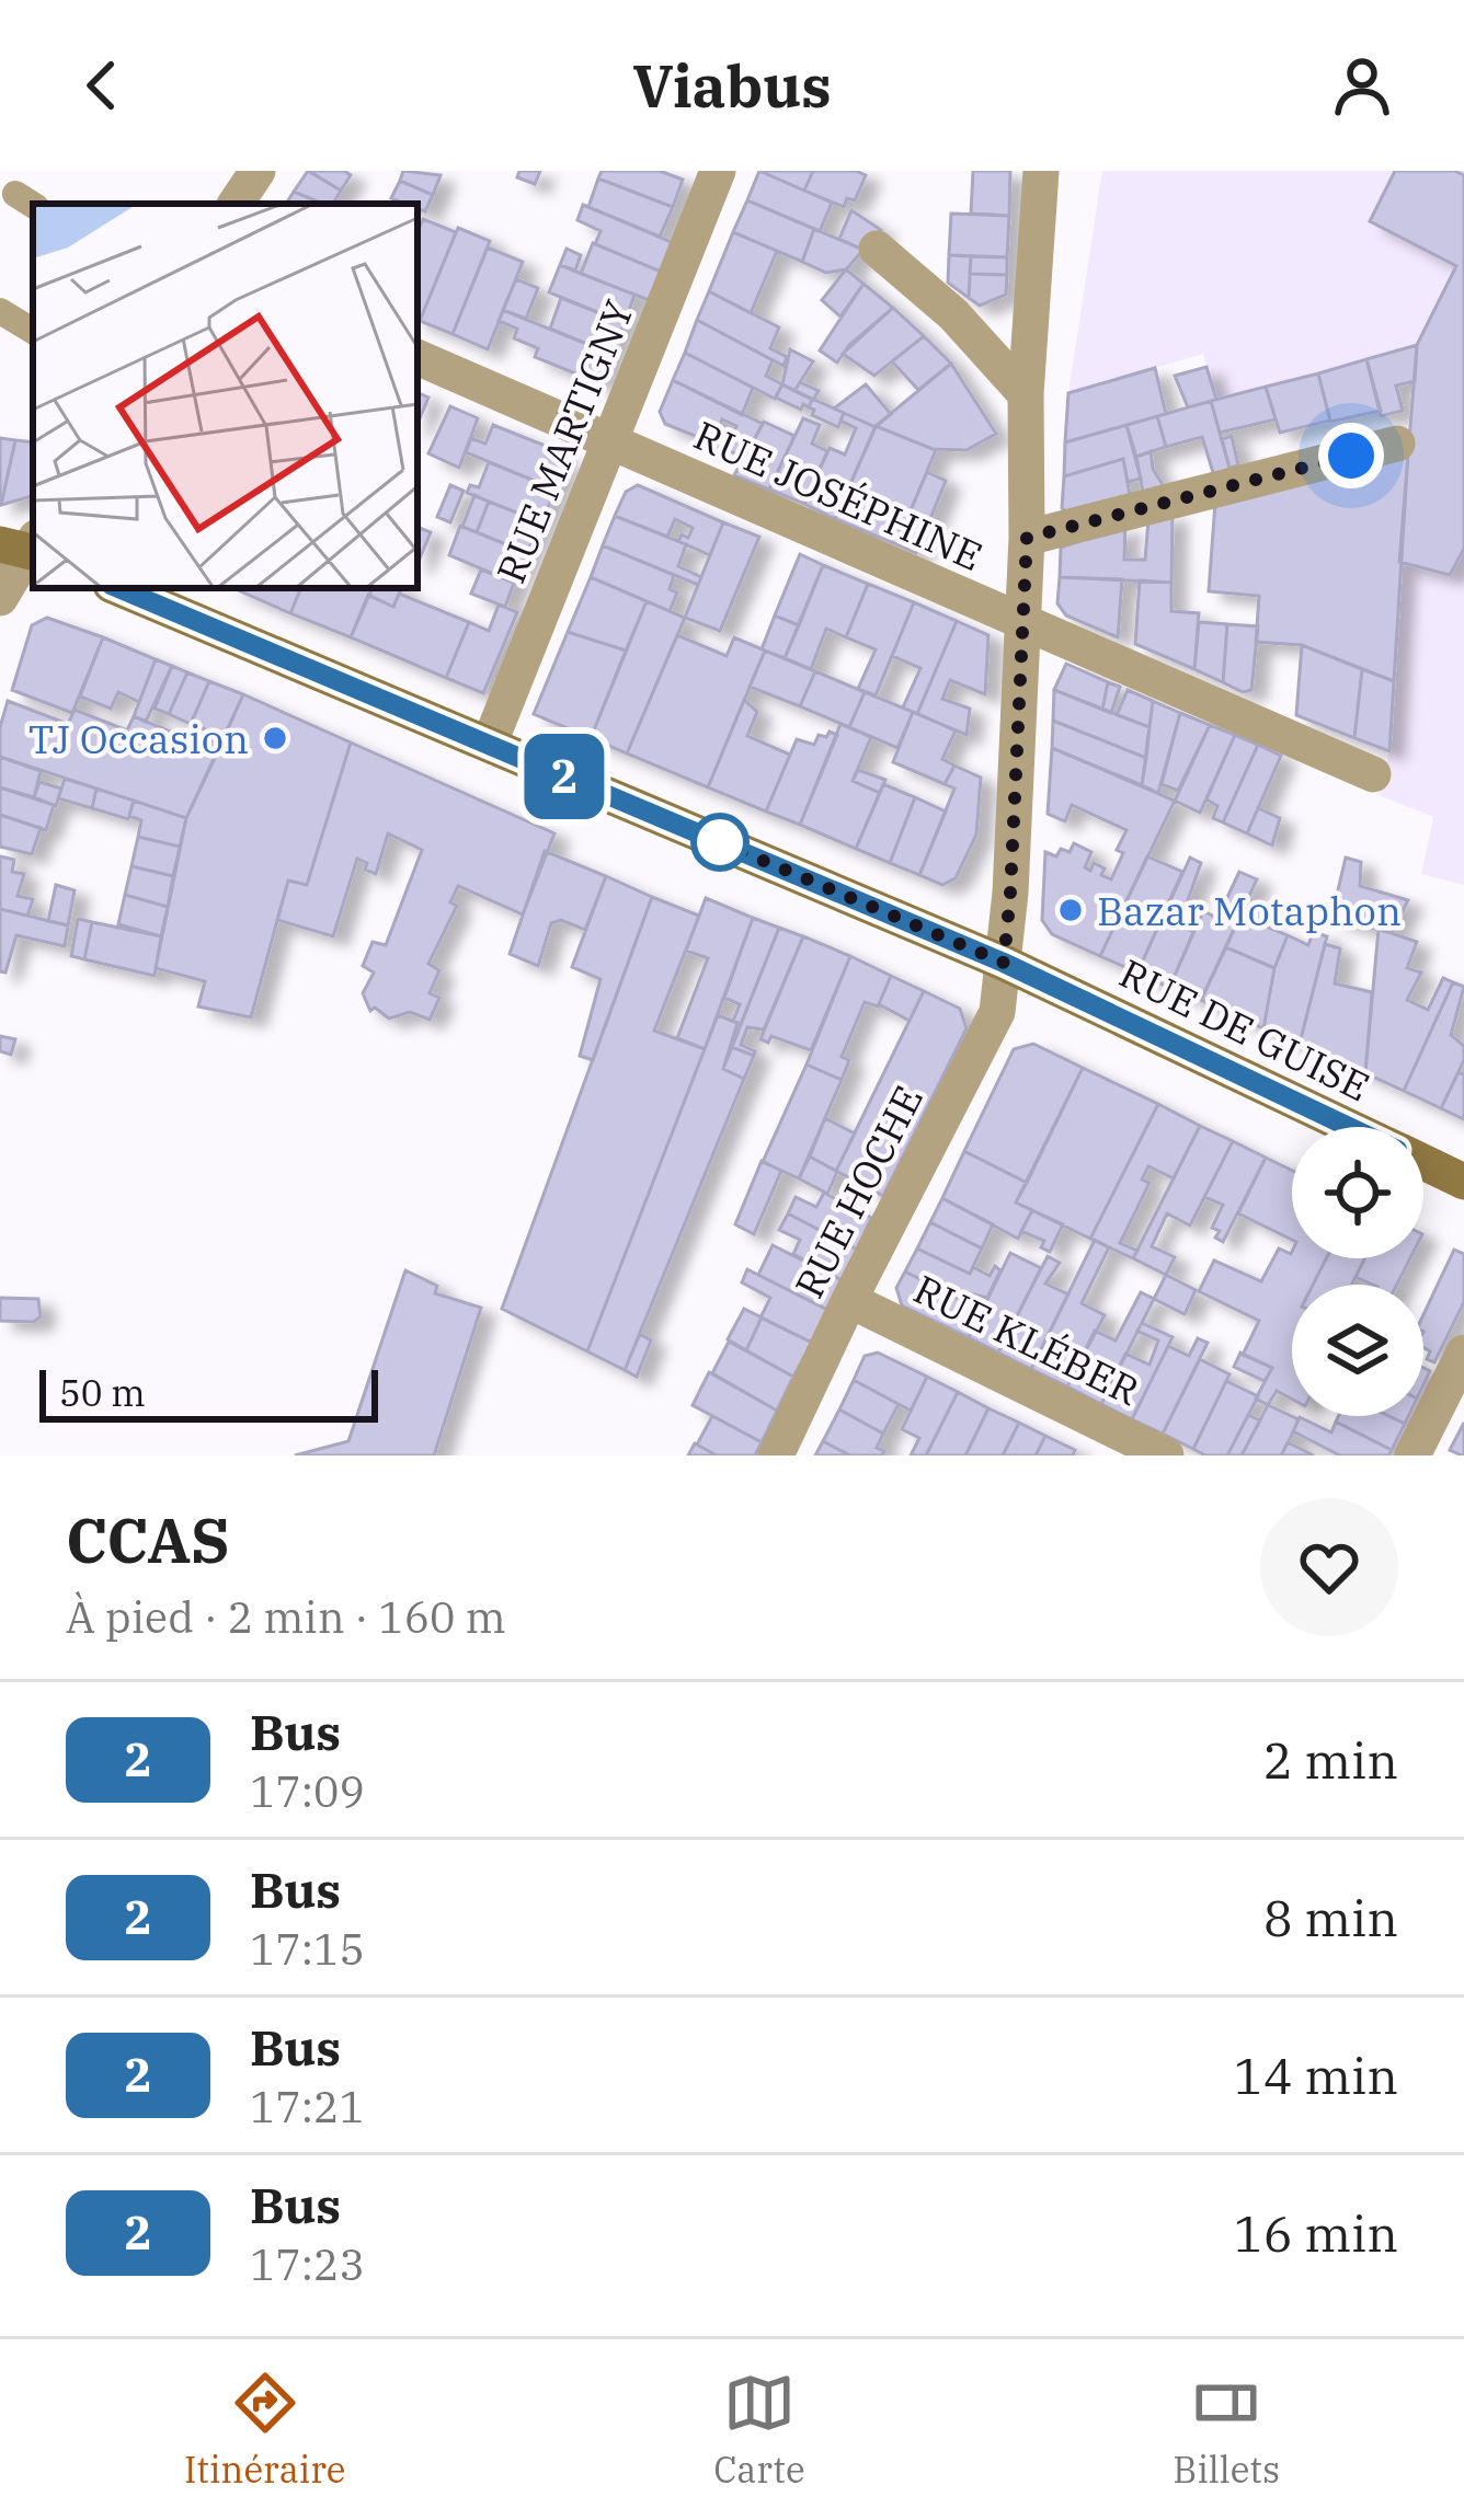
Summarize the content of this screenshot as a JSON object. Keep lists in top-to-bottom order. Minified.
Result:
{"streets":{"main road":["RUE DE GUISE"],"street":["RUE MARTIGNY","RUE JOSÉPHINE","RUE HOCHE","RUE KLÉBER"]},"crossings":[["RUE MARTIGNY","RUE JOSÉPHINE"],["RUE MARTIGNY","RUE DE GUISE"],["RUE JOSÉPHINE","RUE HOCHE"],["RUE DE GUISE","RUE HOCHE"],["RUE HOCHE","RUE KLÉBER"]],"places":["TJ Occasion","Bazar Motaphon"],"lines":["bus line 2"],"scale_bar":"50 m","page":{"header":"Viabus","on_map":"2","scale":"50 m","heading":["CCAS","À pied · 2 min · 160 m"],"list":[{"mark":"2","name":"Bus","note":"17:09","value":"2 min"},{"mark":"2","name":"Bus","note":"17:15","value":"8 min"},{"mark":"2","name":"Bus","note":"17:21","value":"14 min"},{"mark":"2","name":"Bus","note":"17:23","value":"16 min"}],"tabs":["Itinéraire","Carte","Billets"]}}
